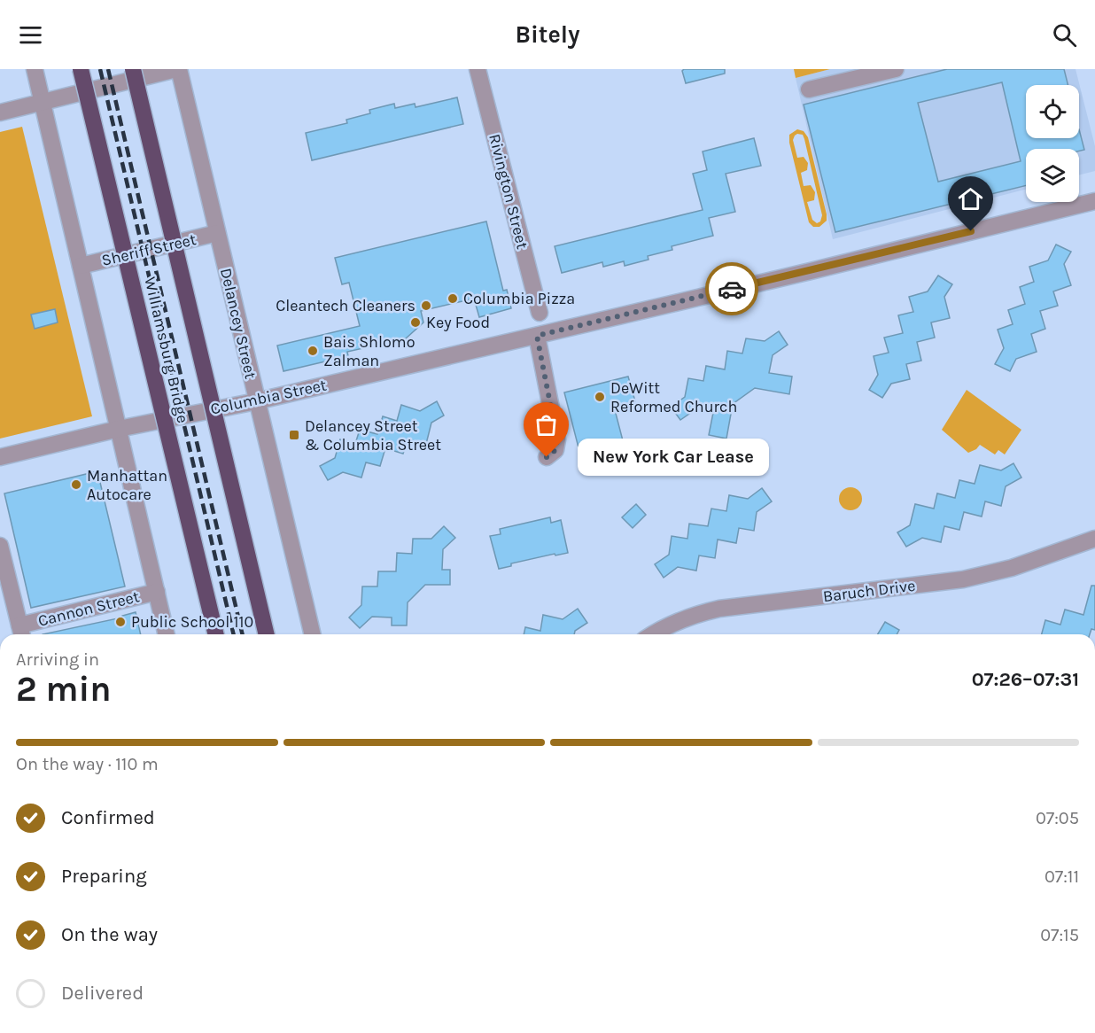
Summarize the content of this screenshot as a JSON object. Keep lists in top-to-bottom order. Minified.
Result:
{"streets":{"highway":["Williamsburg Bridge"],"street":["Rivington Street","Sheriff Street","Delancey Street","Columbia Street","Baruch Drive","Cannon Street"]},"crossings":[["Sheriff Street","Delancey Street"],["Delancey Street","Columbia Street"]],"places":{"other":["Columbia Pizza","Cleantech Cleaners","Key Food","Bais Shlomo Zalman","DeWitt Reformed Church","New York Car Lease","Manhattan Autocare","Public School 110"],"transit":["Delancey Street & Columbia Street"]},"page":{"header":"Bitely","bubble":"New York Car Lease","heading":["2 min","Arriving in","07:26–07:31"],"bar":"On the way · 110 m","list":[["Confirmed","07:05"],["Preparing","07:11"],["On the way","07:15"],"Delivered"]}}
